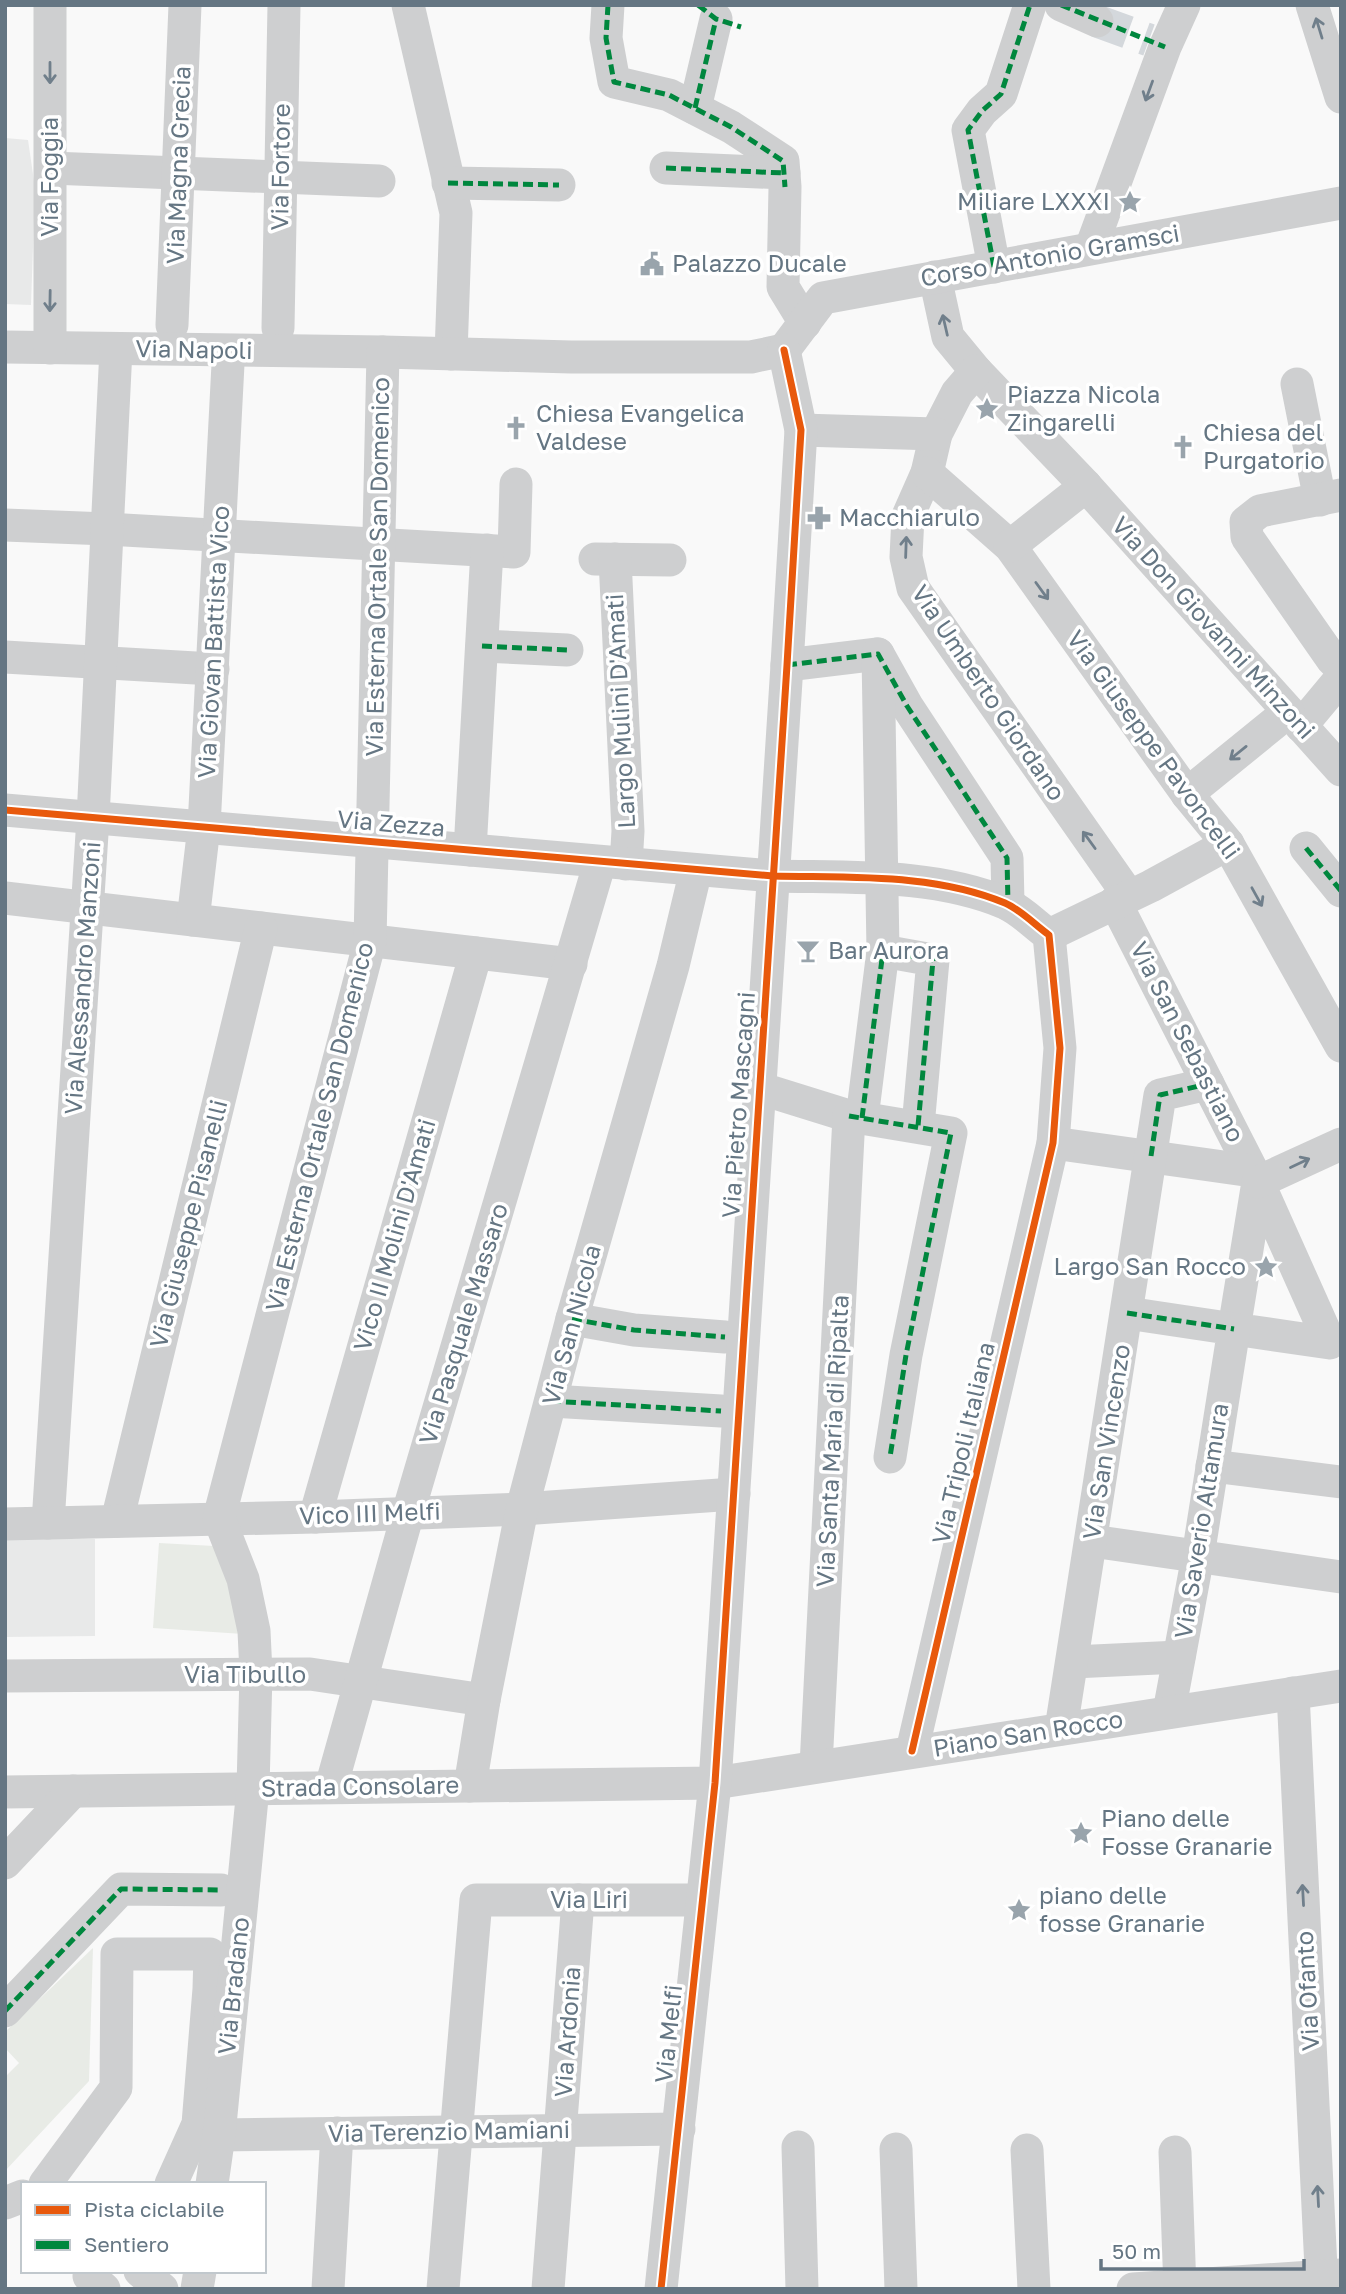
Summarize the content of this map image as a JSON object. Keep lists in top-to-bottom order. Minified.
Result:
{"streets":{"street":["Via Magna Grecia","Via Fortore","Via Foggia","Corso Antonio Gramsci","Via Napoli","Via Esterna Ortale San Domenico","Via Don Giovanni Minzoni","Via Giovan Battista Vico","Via Umberto Giordano","Largo Mulini D'Amati","Via Giuseppe Pavoncelli","Via Zezza","Via Alessandro Manzoni","Via San Sebastiano","Via Pietro Mascagni","Via Giuseppe Pisanelli","Vico II Molini D'Amati","Via Pasquale Massaro","Via San Nicola","Via Santa Maria di Ripalta","Via San Vincenzo","Via Tripoli Italiana","Vico III Melfi","Via Saverio Altamura","Via Tibullo","Piano San Rocco","Strada Consolare","Via Liri","Via Bradano","Via Ofanto","Via Ardonia","Via Melfi","Via Terenzio Mamiani"]},"crossings":[["Via Foggia","Via Napoli"],["Corso Antonio Gramsci","Via Napoli"],["Corso Antonio Gramsci","Via Pietro Mascagni"],["Via Napoli","Via Esterna Ortale San Domenico"],["Via Napoli","Via Alessandro Manzoni"],["Via Napoli","Via Pietro Mascagni"],["Via Esterna Ortale San Domenico","Via Zezza"],["Via Esterna Ortale San Domenico","Vico III Melfi"],["Via Esterna Ortale San Domenico","Via Bradano"],["Via Giovan Battista Vico","Via Zezza"],["Via Umberto Giordano","Via Giuseppe Pavoncelli"],["Via Umberto Giordano","Via San Sebastiano"],["Largo Mulini D'Amati","Via Zezza"],["Largo Mulini D'Amati","Via Pasquale Massaro"],["Via Zezza","Via Alessandro Manzoni"],["Via Zezza","Via Pietro Mascagni"],["Via Zezza","Via Pasquale Massaro"],["Via Zezza","Via San Nicola"],["Via Zezza","Via Santa Maria di Ripalta"],["Via Alessandro Manzoni","Vico III Melfi"],["Via San Sebastiano","Via San Vincenzo"],["Via Pietro Mascagni","Vico III Melfi"],["Via Pietro Mascagni","Piano San Rocco"],["Via Pietro Mascagni","Strada Consolare"],["Via Pietro Mascagni","Via Melfi"],["Via Giuseppe Pisanelli","Vico III Melfi"],["Vico II Molini D'Amati","Vico III Melfi"],["Via Pasquale Massaro","Vico III Melfi"],["Via Pasquale Massaro","Via Tibullo"],["Via Pasquale Massaro","Strada Consolare"],["Via San Nicola","Vico III Melfi"],["Via San Nicola","Via Tibullo"],["Via San Nicola","Strada Consolare"],["Via Santa Maria di Ripalta","Piano San Rocco"],["Via San Vincenzo","Piano San Rocco"],["Via Tripoli Italiana","Piano San Rocco"],["Vico III Melfi","Via Bradano"],["Via Saverio Altamura","Piano San Rocco"],["Via Tibullo","Via Bradano"],["Piano San Rocco","Strada Consolare"],["Piano San Rocco","Via Ofanto"],["Piano San Rocco","Via Melfi"],["Strada Consolare","Via Bradano"],["Strada Consolare","Via Melfi"],["Via Liri","Via Ardonia"],["Via Liri","Via Melfi"],["Via Liri","Via Terenzio Mamiani"],["Via Bradano","Via Terenzio Mamiani"],["Via Ardonia","Via Terenzio Mamiani"],["Via Melfi","Via Terenzio Mamiani"]],"one_way":["Via Foggia","Via Ofanto"],"places":{"place":["Miliare LXXXI","Piazza Nicola Zingarelli","Largo San Rocco","Piano delle Fosse Granarie","piano delle fosse Granarie"],"public building":["Palazzo Ducale"],"church":["Chiesa Evangelica Valdese","Chiesa del Purgatorio"],"pharmacy":["Macchiarulo"],"bar":["Bar Aurora"]},"legend":["Pista ciclabile","Sentiero"],"scale_bar":"50 m"}
